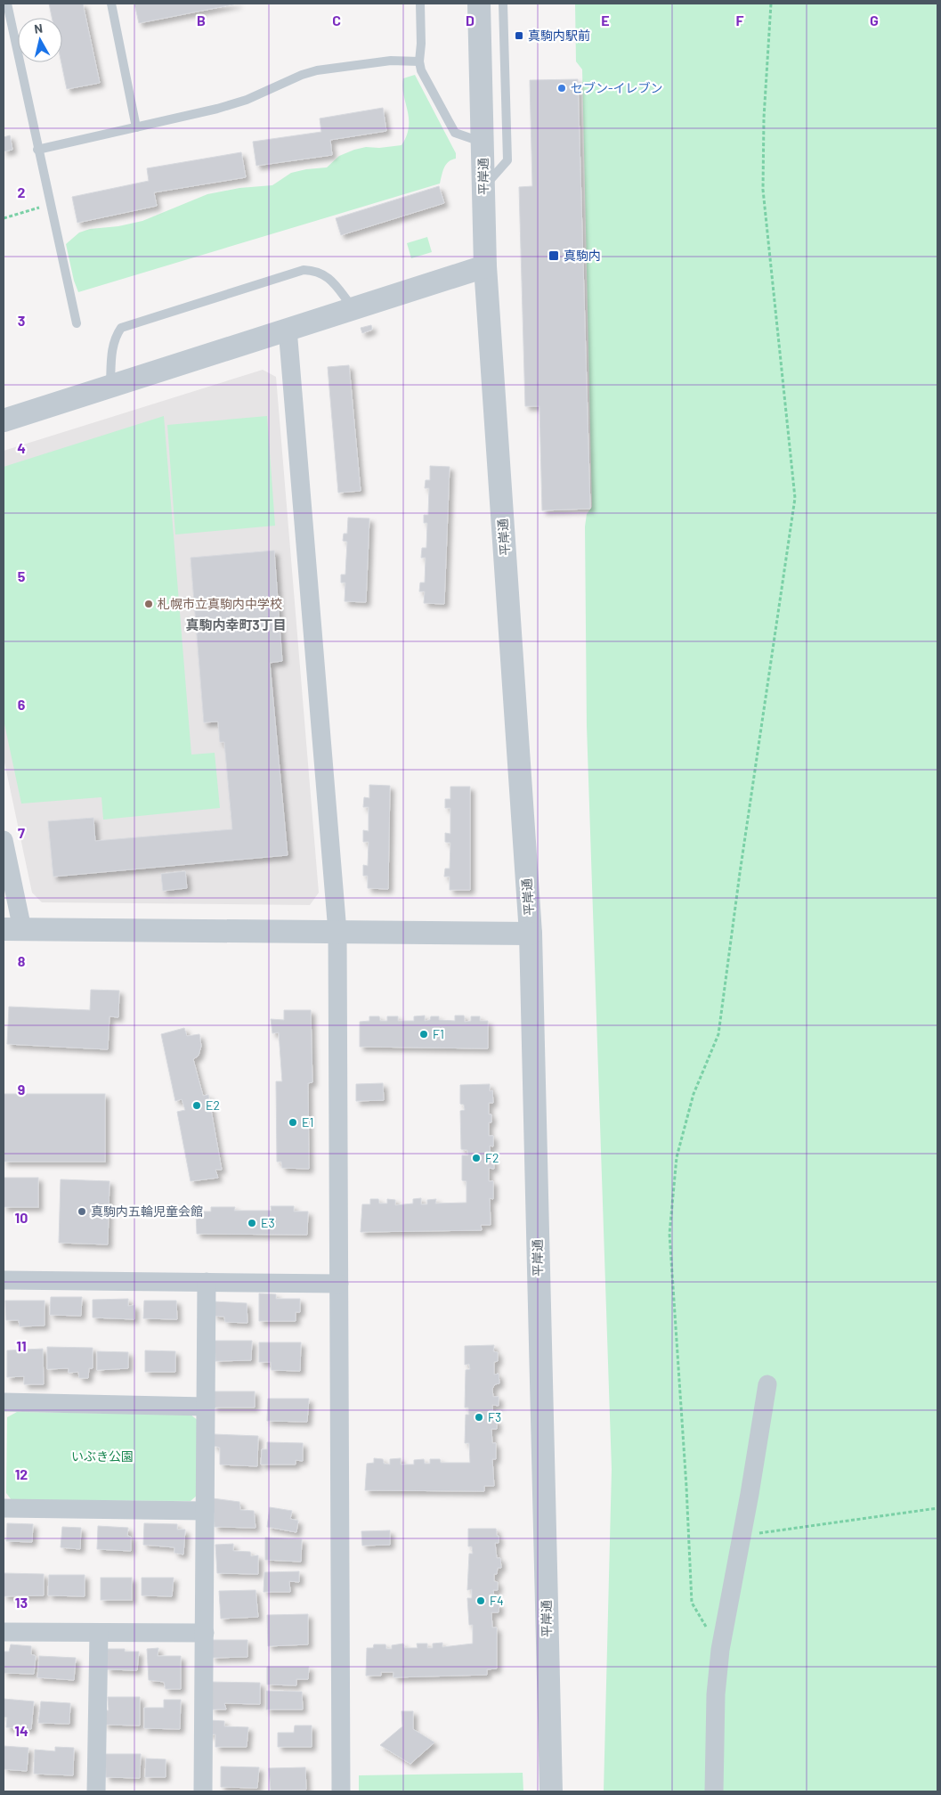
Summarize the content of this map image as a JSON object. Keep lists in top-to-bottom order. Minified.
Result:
{"streets":{"street":["平岸通"]},"districts":["真駒内幸町3丁目"],"parks":["いぶき公園"],"places":{"transit":["真駒内駅前","真駒内"],"other":["セブン-イレブン","札幌市立真駒内中学校","F1","E2","E1","F2","真駒内五輪児童会館","E3","F3","F4"]},"north":"top","grid":{"columns":["B","C","D","E","F","G"],"rows":["2","3","4","5","6","7","8","9","10","11","12","13","14"]}}
